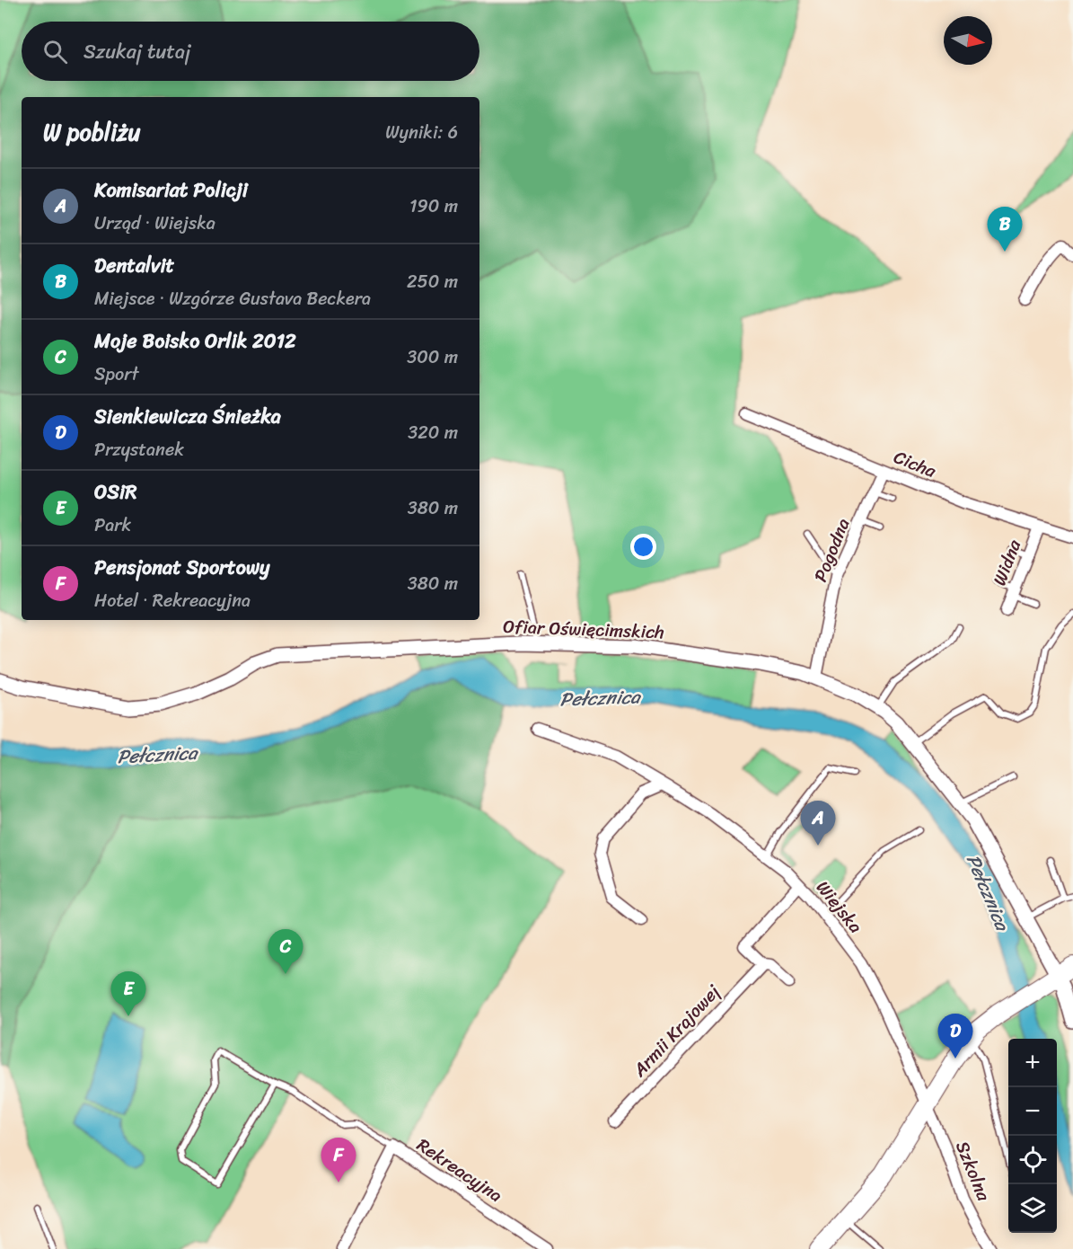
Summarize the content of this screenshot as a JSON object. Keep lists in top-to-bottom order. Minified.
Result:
{"streets":{"street":["Cicha","Pogodna","Widna","Ofiar Oświęcimskich","Wiejska","Armii Krajowej","Rekreacyjna","Szkolna"]},"crossings":[["Cicha","Pogodna"],["Cicha","Widna"],["Pogodna","Ofiar Oświęcimskich"],["Wiejska","Szkolna"]],"water":["Pełcznica"],"north":"right","page":{"search":"Szukaj tutaj","heading":["W pobliżu","Wyniki: 6"],"list":[{"mark":"A","name":"Komisariat Policji","note":"Urząd · Wiejska","value":"190 m"},{"mark":"B","name":"Dentalvit","note":"Miejsce · Wzgórze Gustava Beckera","value":"250 m"},{"mark":"C","name":"Moje Boisko Orlik 2012","note":"Sport","value":"300 m"},{"mark":"D","name":"Sienkiewicza Śnieżka","note":"Przystanek","value":"320 m"},{"mark":"E","name":"OSiR","note":"Park","value":"380 m"},{"mark":"F","name":"Pensjonat Sportowy","note":"Hotel · Rekreacyjna","value":"380 m"}],"pins":["B","A","C","E","D","F"],"map_buttons":["+","−"]}}
